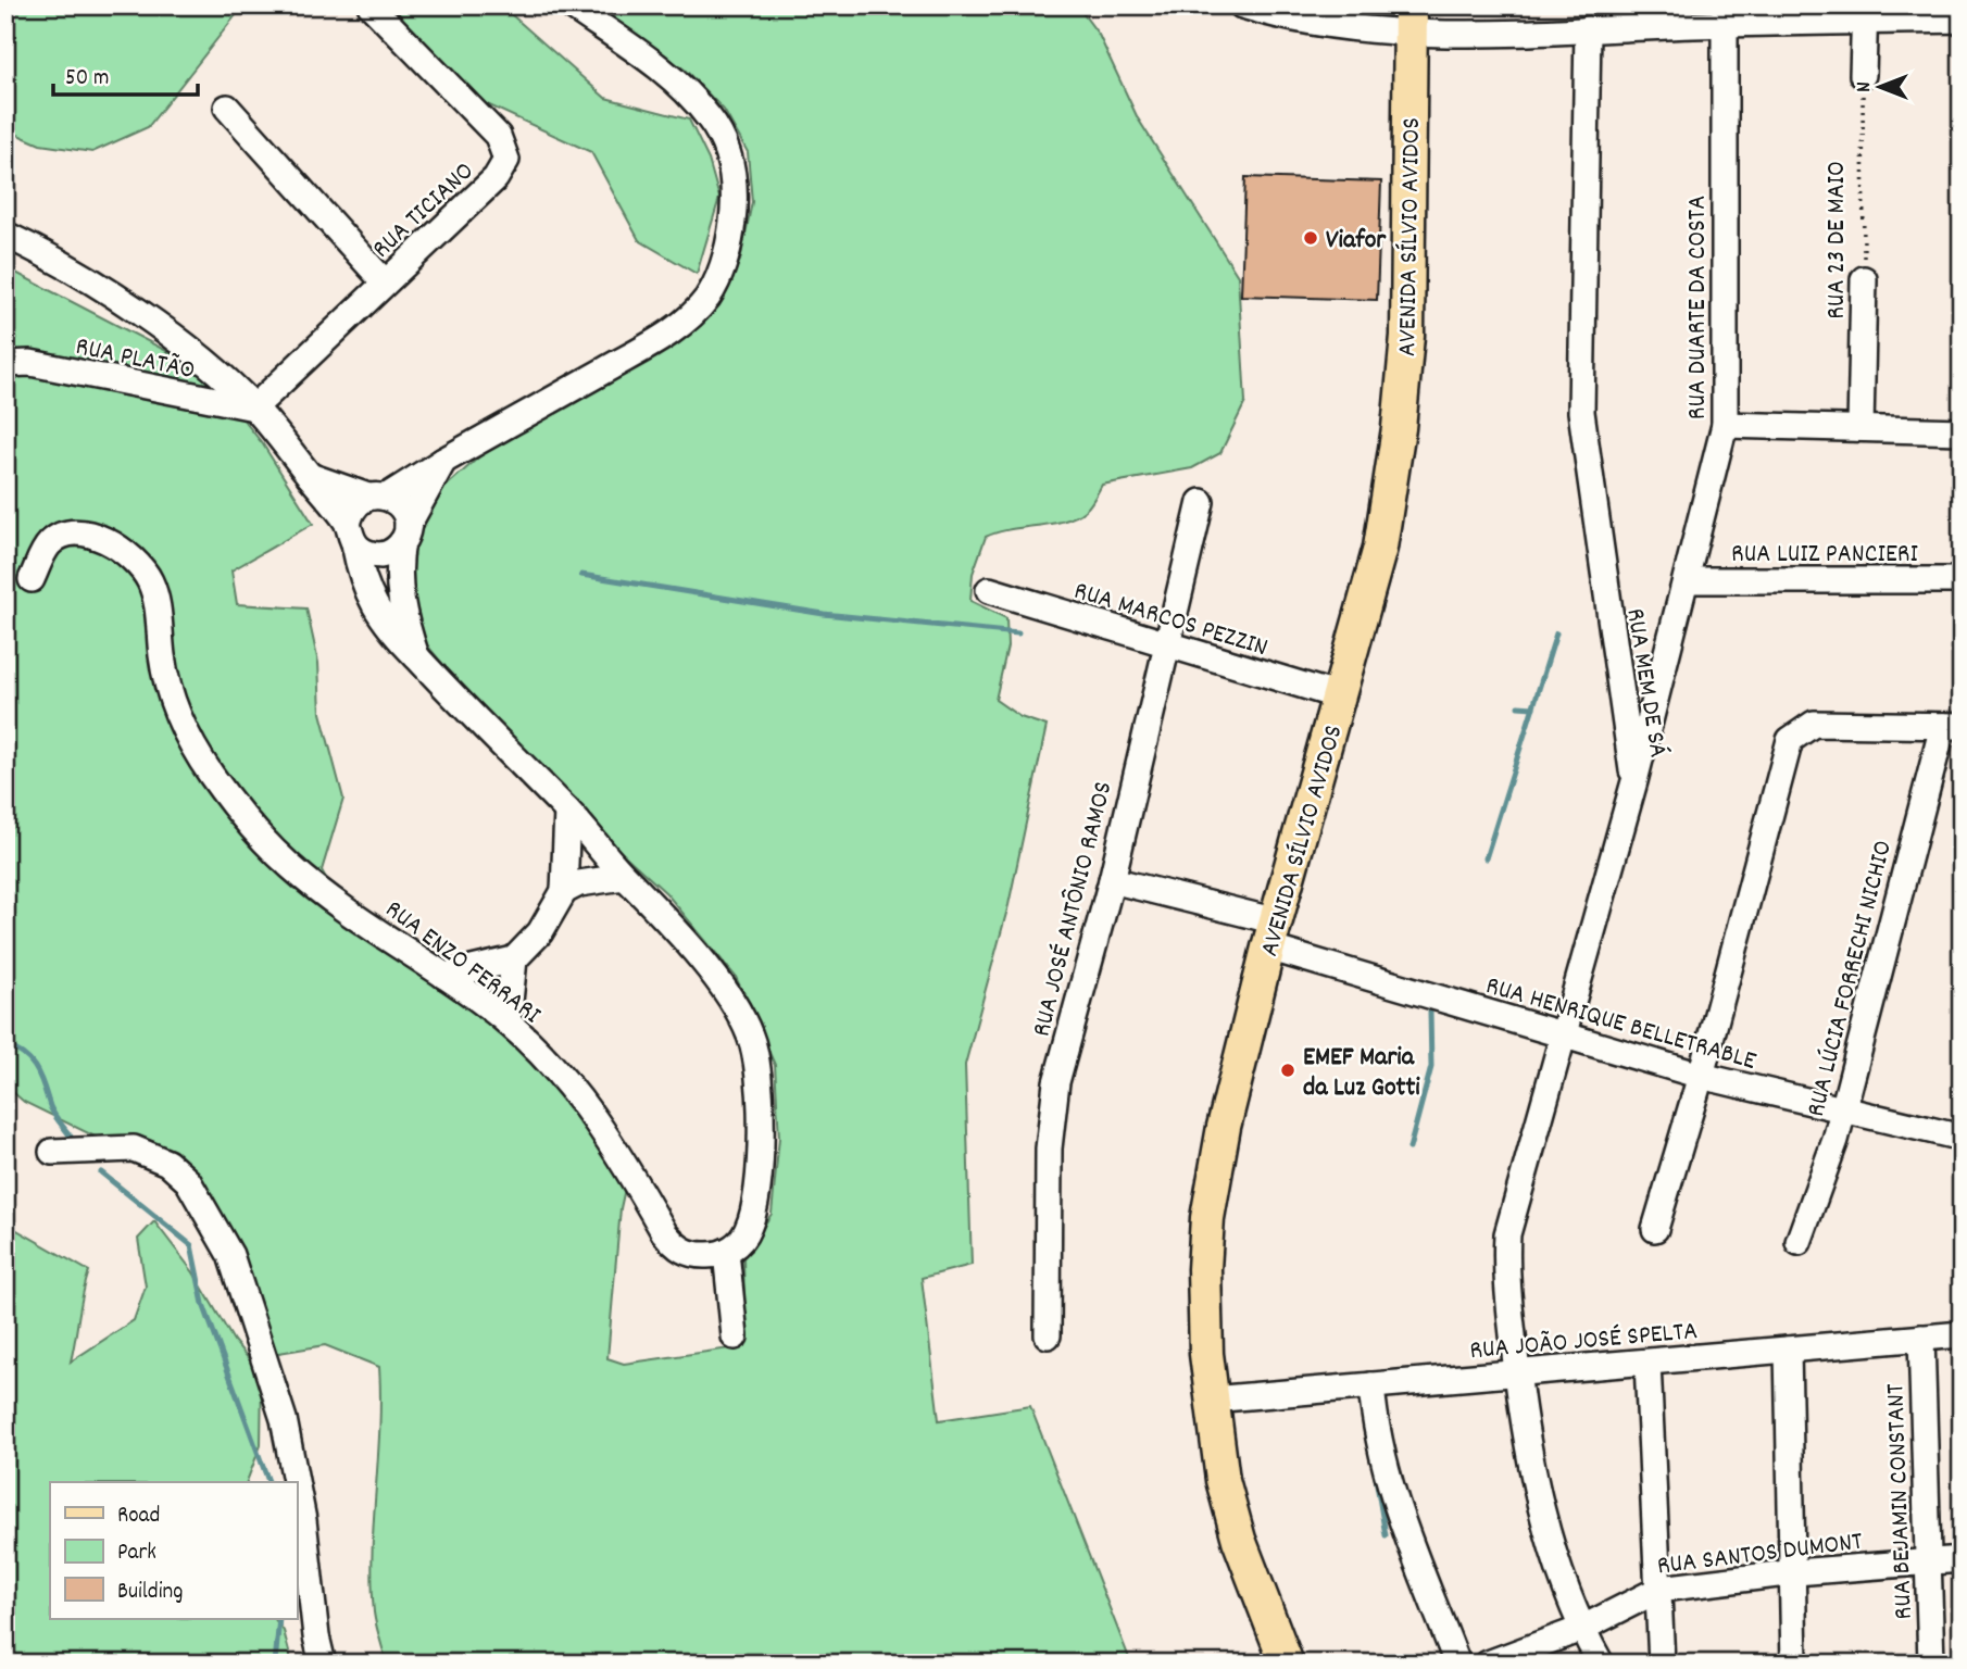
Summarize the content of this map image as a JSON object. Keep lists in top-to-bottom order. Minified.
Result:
{"streets":{"main road":["AVENIDA SÍLVIO AVIDOS"],"street":["RUA TICIANO","RUA 23 DE MAIO","RUA DUARTE DA COSTA","RUA PLATÃO","RUA LUIZ PANCIERI","RUA MARCOS PEZZIN","RUA MEM DE SÁ","RUA JOSÉ ANTÔNIO RAMOS","RUA ENZO FERRARI","RUA LÚCIA FORRECHI NICHIO","RUA HENRIQUE BELLETRABLE","RUA JOÃO JOSÉ SPELTA","RUA BEJAMIN CONSTANT","RUA SANTOS DUMONT"]},"crossings":[["RUA TICIANO","RUA PLATÃO"],["AVENIDA SÍLVIO AVIDOS","RUA MARCOS PEZZIN"],["AVENIDA SÍLVIO AVIDOS","RUA HENRIQUE BELLETRABLE"],["AVENIDA SÍLVIO AVIDOS","RUA JOÃO JOSÉ SPELTA"],["RUA DUARTE DA COSTA","RUA LUIZ PANCIERI"],["RUA DUARTE DA COSTA","RUA MEM DE SÁ"],["RUA MARCOS PEZZIN","RUA JOSÉ ANTÔNIO RAMOS"],["RUA MEM DE SÁ","RUA HENRIQUE BELLETRABLE"],["RUA MEM DE SÁ","RUA JOÃO JOSÉ SPELTA"],["RUA MEM DE SÁ","RUA SANTOS DUMONT"],["RUA JOSÉ ANTÔNIO RAMOS","RUA HENRIQUE BELLETRABLE"],["RUA LÚCIA FORRECHI NICHIO","RUA HENRIQUE BELLETRABLE"],["RUA JOÃO JOSÉ SPELTA","RUA BEJAMIN CONSTANT"],["RUA BEJAMIN CONSTANT","RUA SANTOS DUMONT"]],"places":["Viafor","EMEF Maria da Luz Gotti"],"legend":["Road","Park","Building"],"scale_bar":"50 m","north":"left"}
